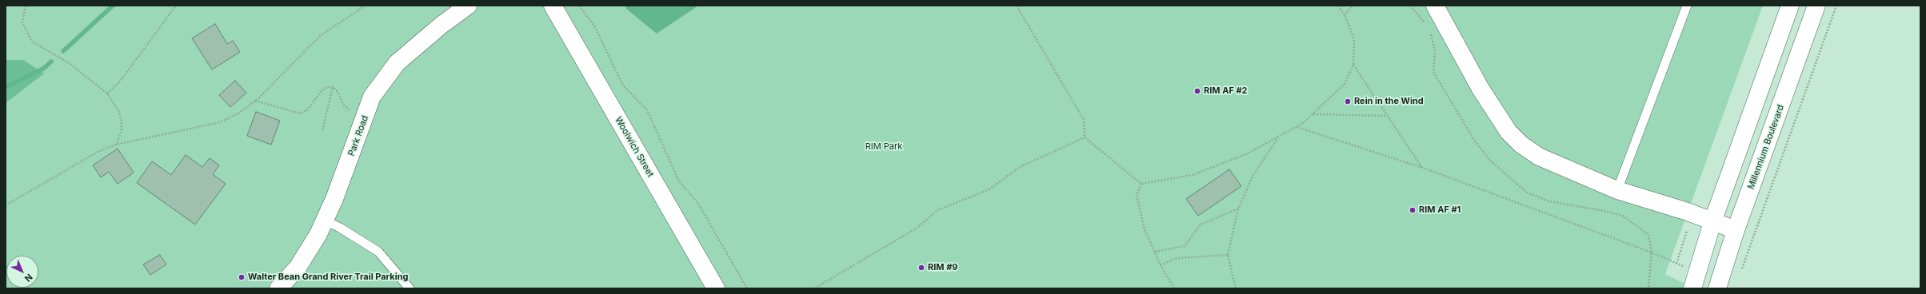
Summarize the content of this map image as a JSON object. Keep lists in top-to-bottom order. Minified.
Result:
{"streets":{"street":["Park Road","Woolwich Street","Millennium Boulevard"]},"parks":["RIM Park"],"places":["RIM AF #2","Rein in the Wind","RIM AF #1","RIM #9","Walter Bean Grand River Trail Parking"],"north":"bottom right"}
